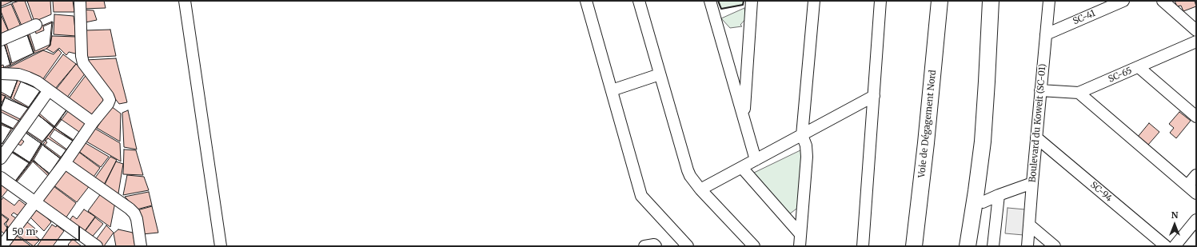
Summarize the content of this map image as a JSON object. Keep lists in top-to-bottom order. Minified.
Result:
{"streets":{"highway":["Voie de Dégagement Nord"],"street":["SC-41","SC-65","Boulevard du Koweit (SC-01)","SC-94"]},"crossings":[["SC-41","Boulevard du Koweit (SC-01)"],["SC-65","Boulevard du Koweit (SC-01)"],["Boulevard du Koweit (SC-01)","SC-94"]],"scale_bar":"50 m","north":"top"}
